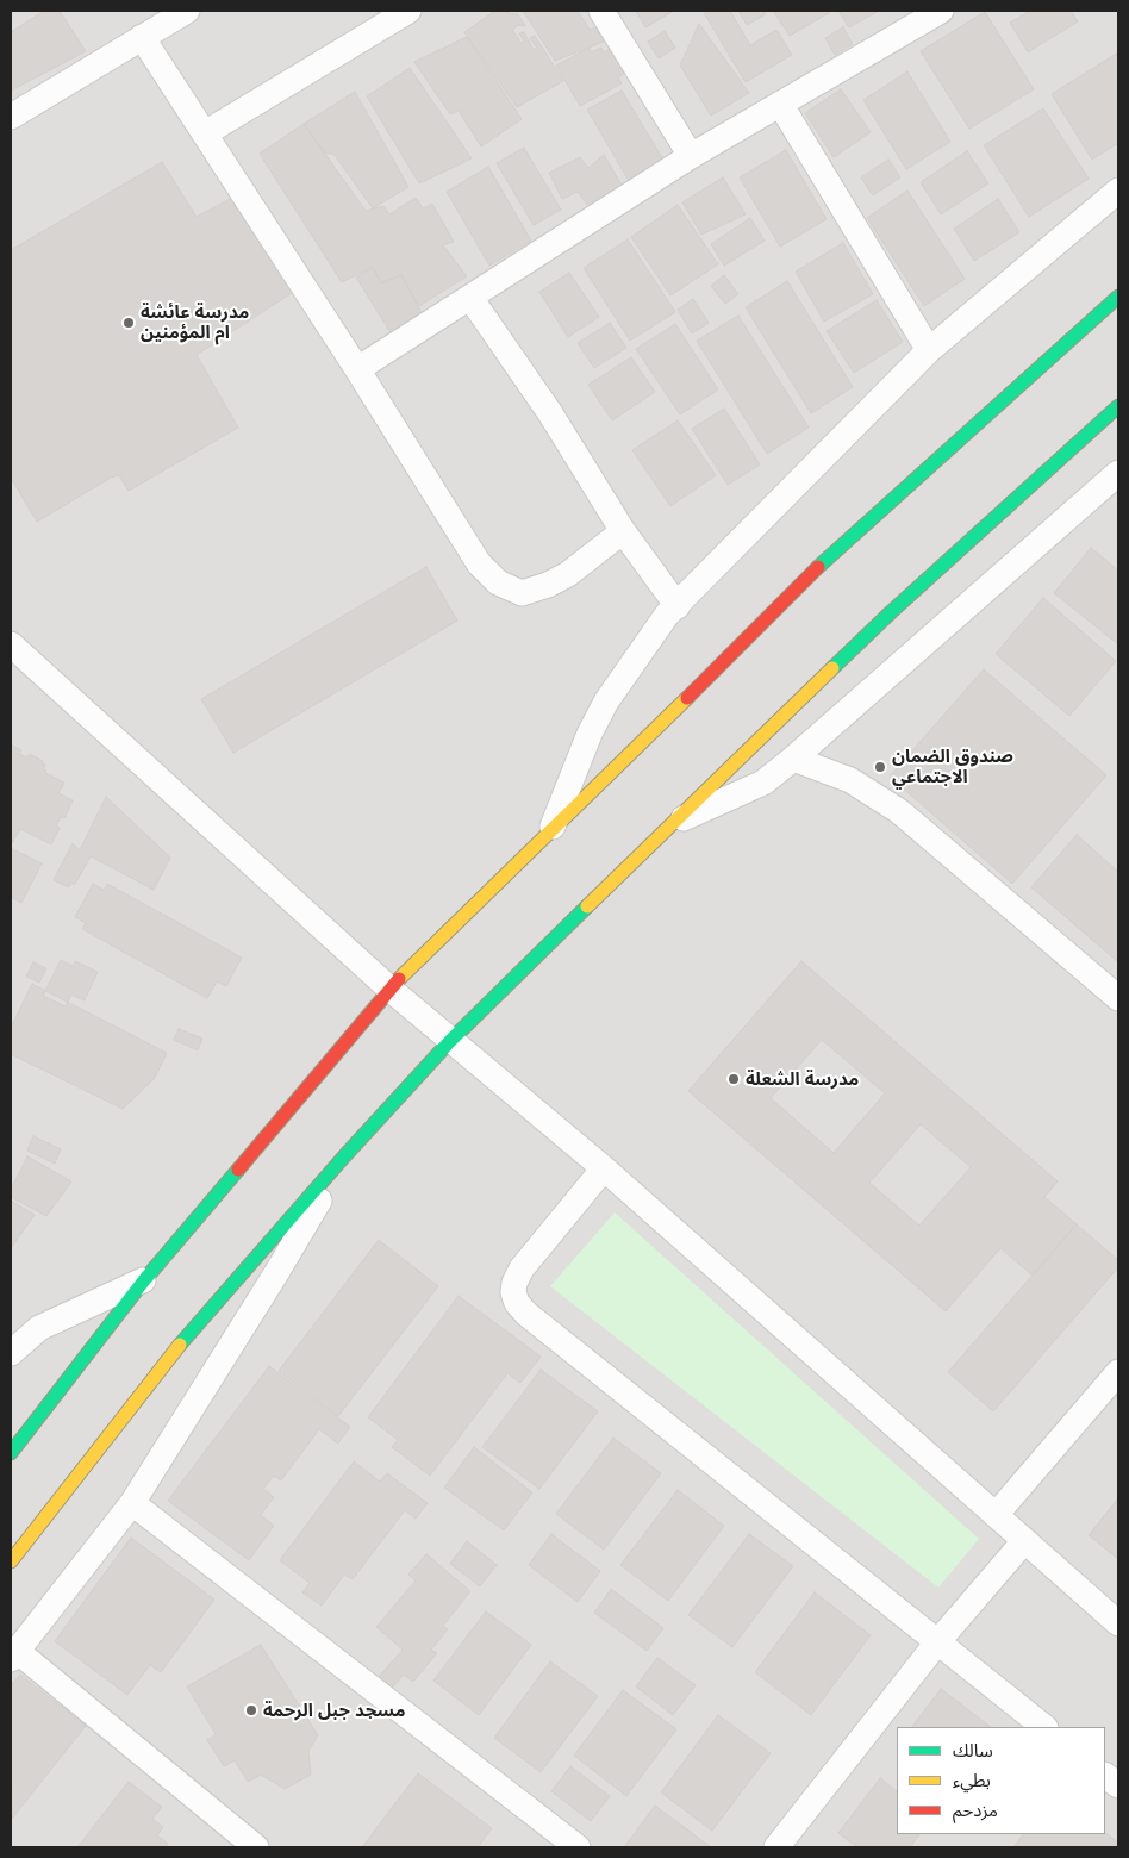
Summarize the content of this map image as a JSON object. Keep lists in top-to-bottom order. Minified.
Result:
{"places":["مدرسة عائشة ام المؤمنين","صندوق الضمان الاجتماعي","مدرسة الشعلة","مسجد جبل الرحمة"],"legend":["سالك","بطيء","مزدحم"]}
